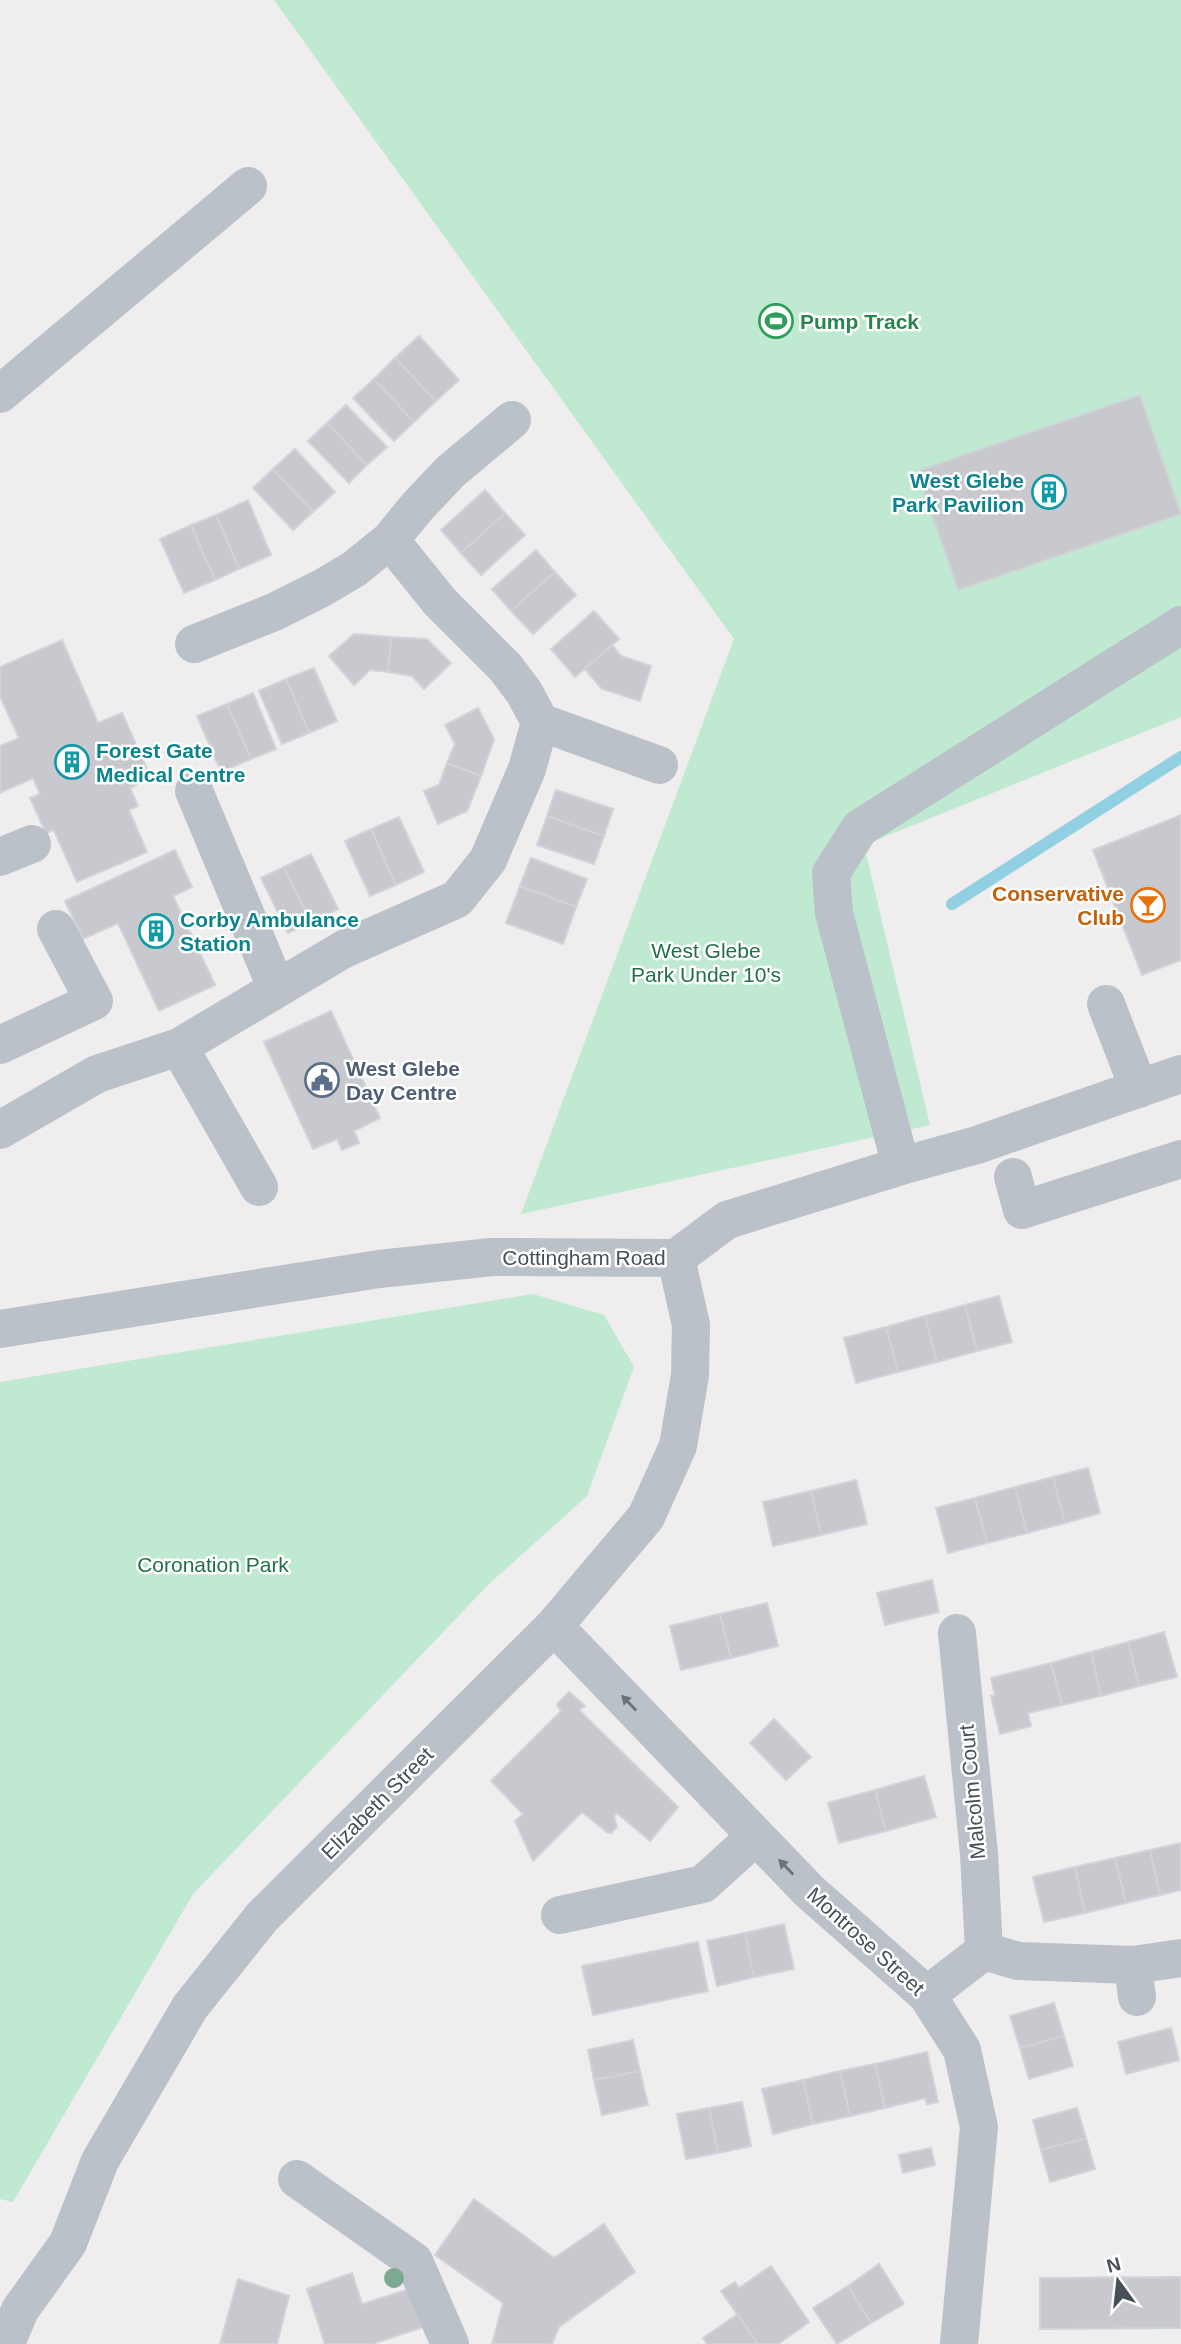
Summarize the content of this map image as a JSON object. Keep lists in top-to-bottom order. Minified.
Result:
{"streets":{"street":["Cottingham Road","Malcolm Court","Elizabeth Street","Montrose Street"]},"crossings":[["Cottingham Road","Elizabeth Street"],["Elizabeth Street","Montrose Street"]],"one_way":["Montrose Street"],"parks":["West Glebe Park Under 10's","Coronation Park"],"places":{"sports":["Pump Track"],"building":["West Glebe Park Pavilion","Forest Gate Medical Centre","Corby Ambulance Station"],"bar":["Conservative Club"],"public building":["West Glebe Day Centre"]},"north":"top"}
